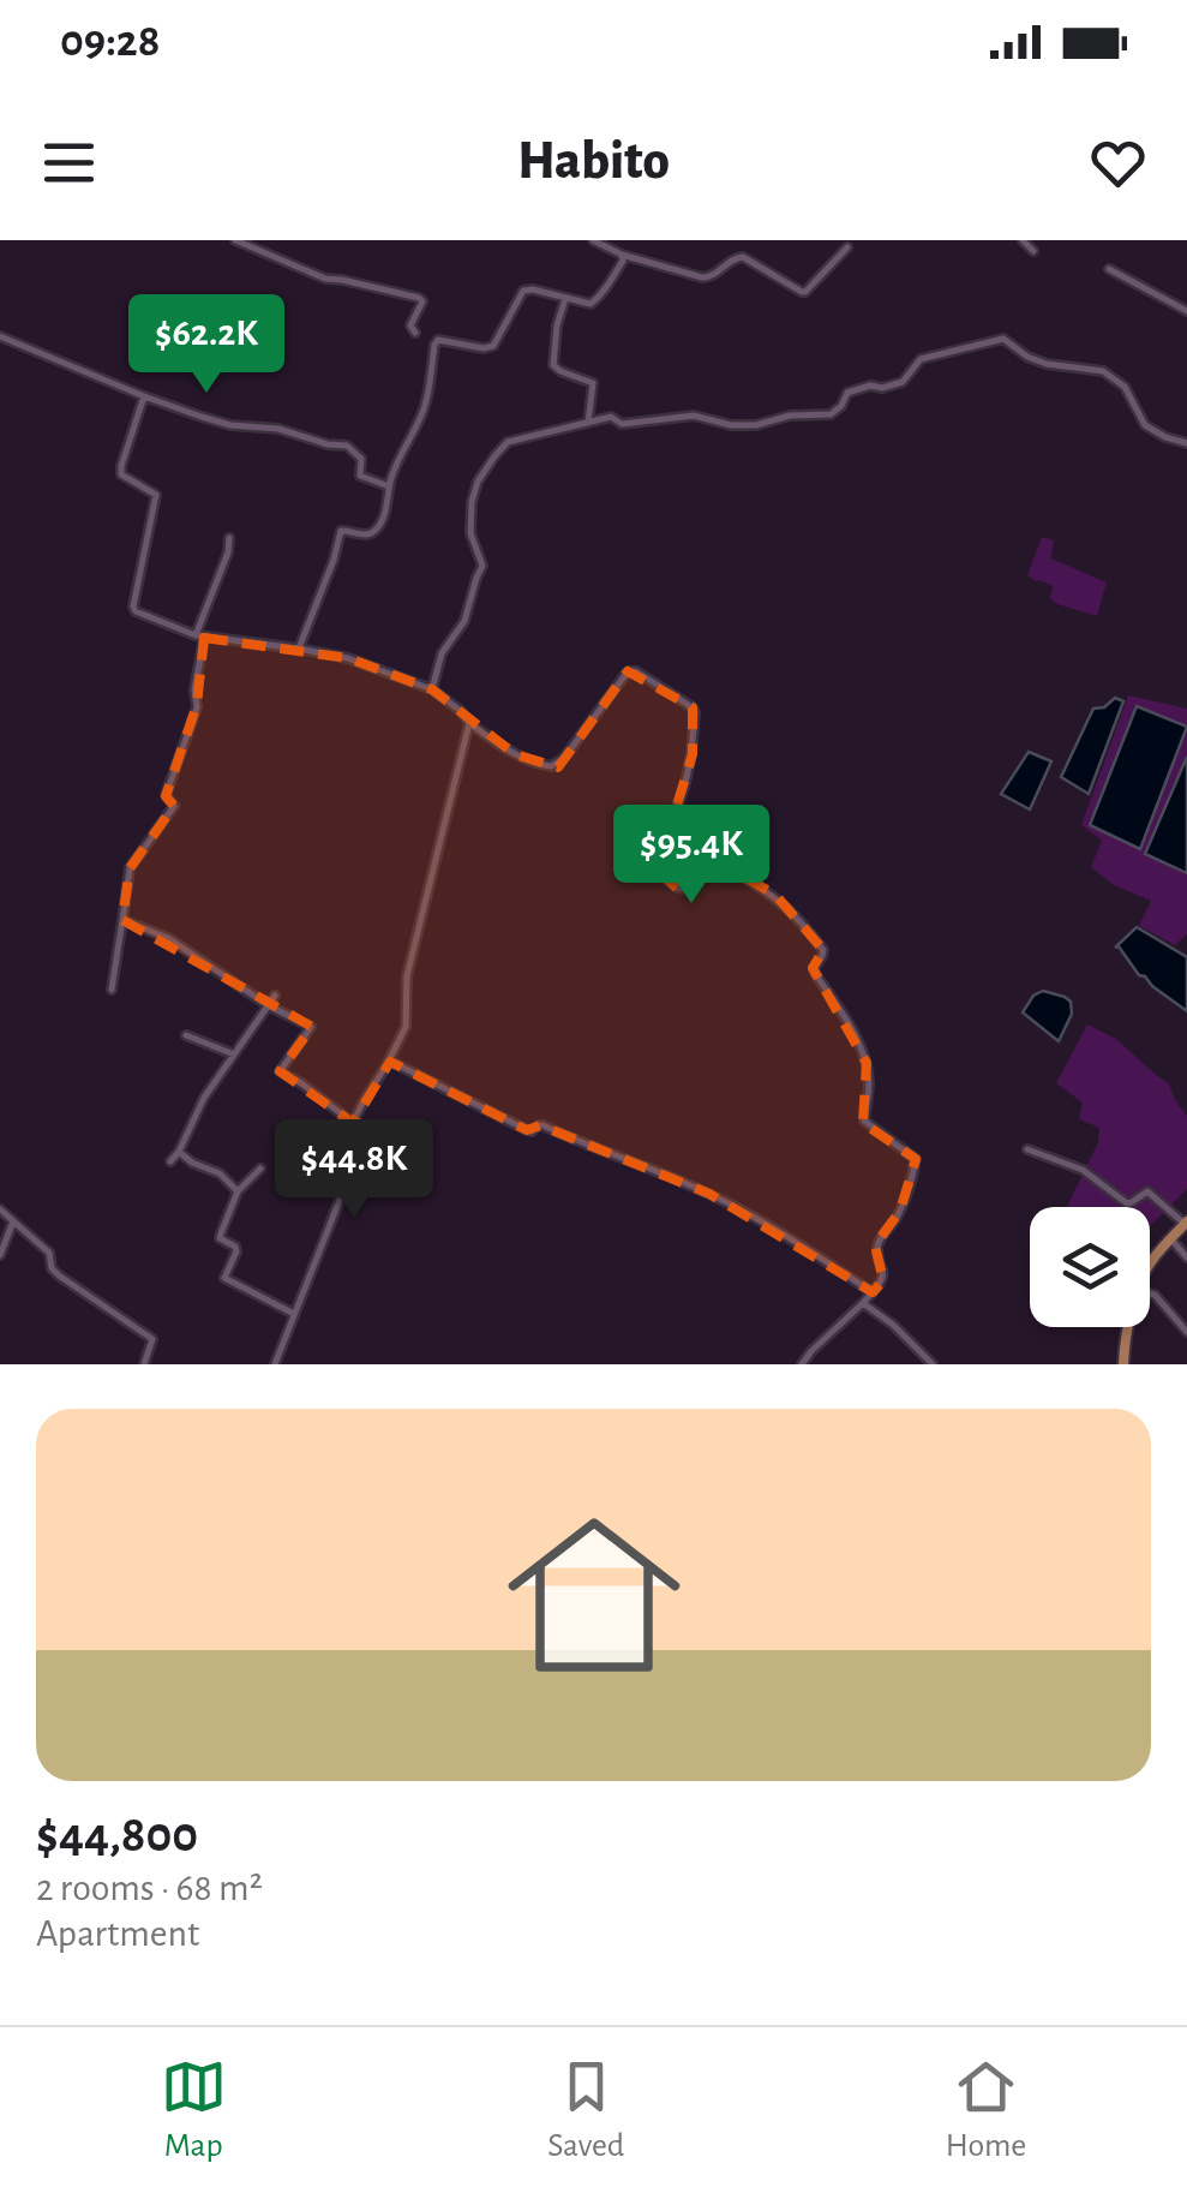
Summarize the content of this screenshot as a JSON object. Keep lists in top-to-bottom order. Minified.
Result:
{"page":{"status":"09:28","header":"Habito","price":["$62.2K","$95.4K","$44.8K"],"list":[{"name":"$44,800","note":"2 rooms · 68 m² · Apartment"}],"tabs":["Map","Saved","Home"]}}
